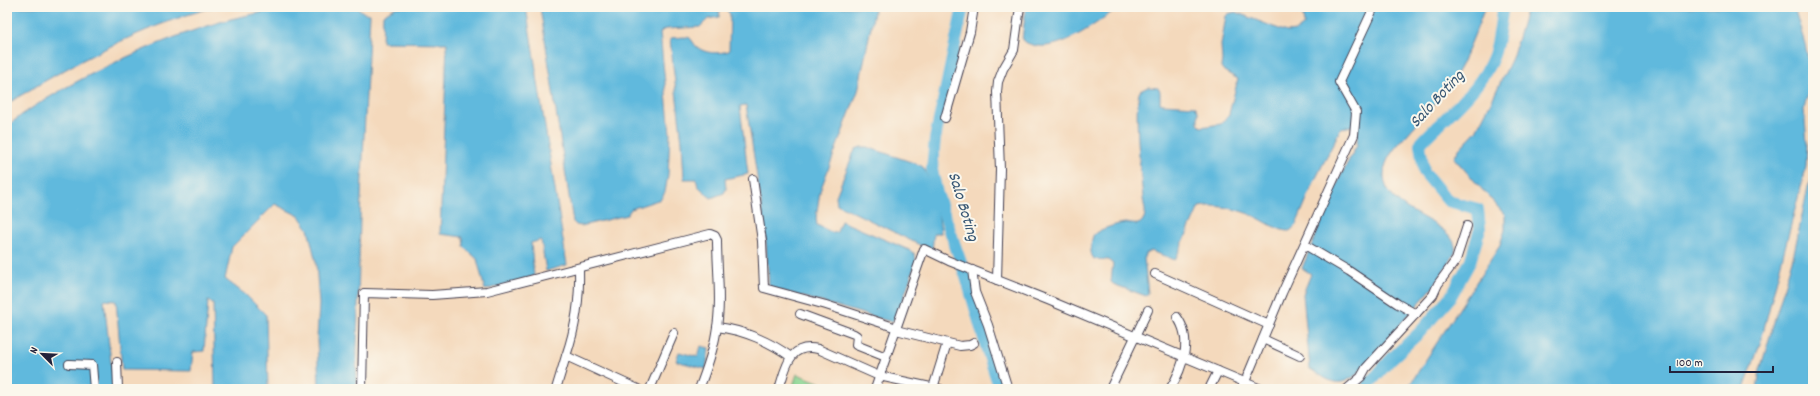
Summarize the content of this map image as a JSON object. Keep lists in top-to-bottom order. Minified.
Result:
{"water":["Salo Boting"],"scale_bar":"100 m","north":"top left"}
